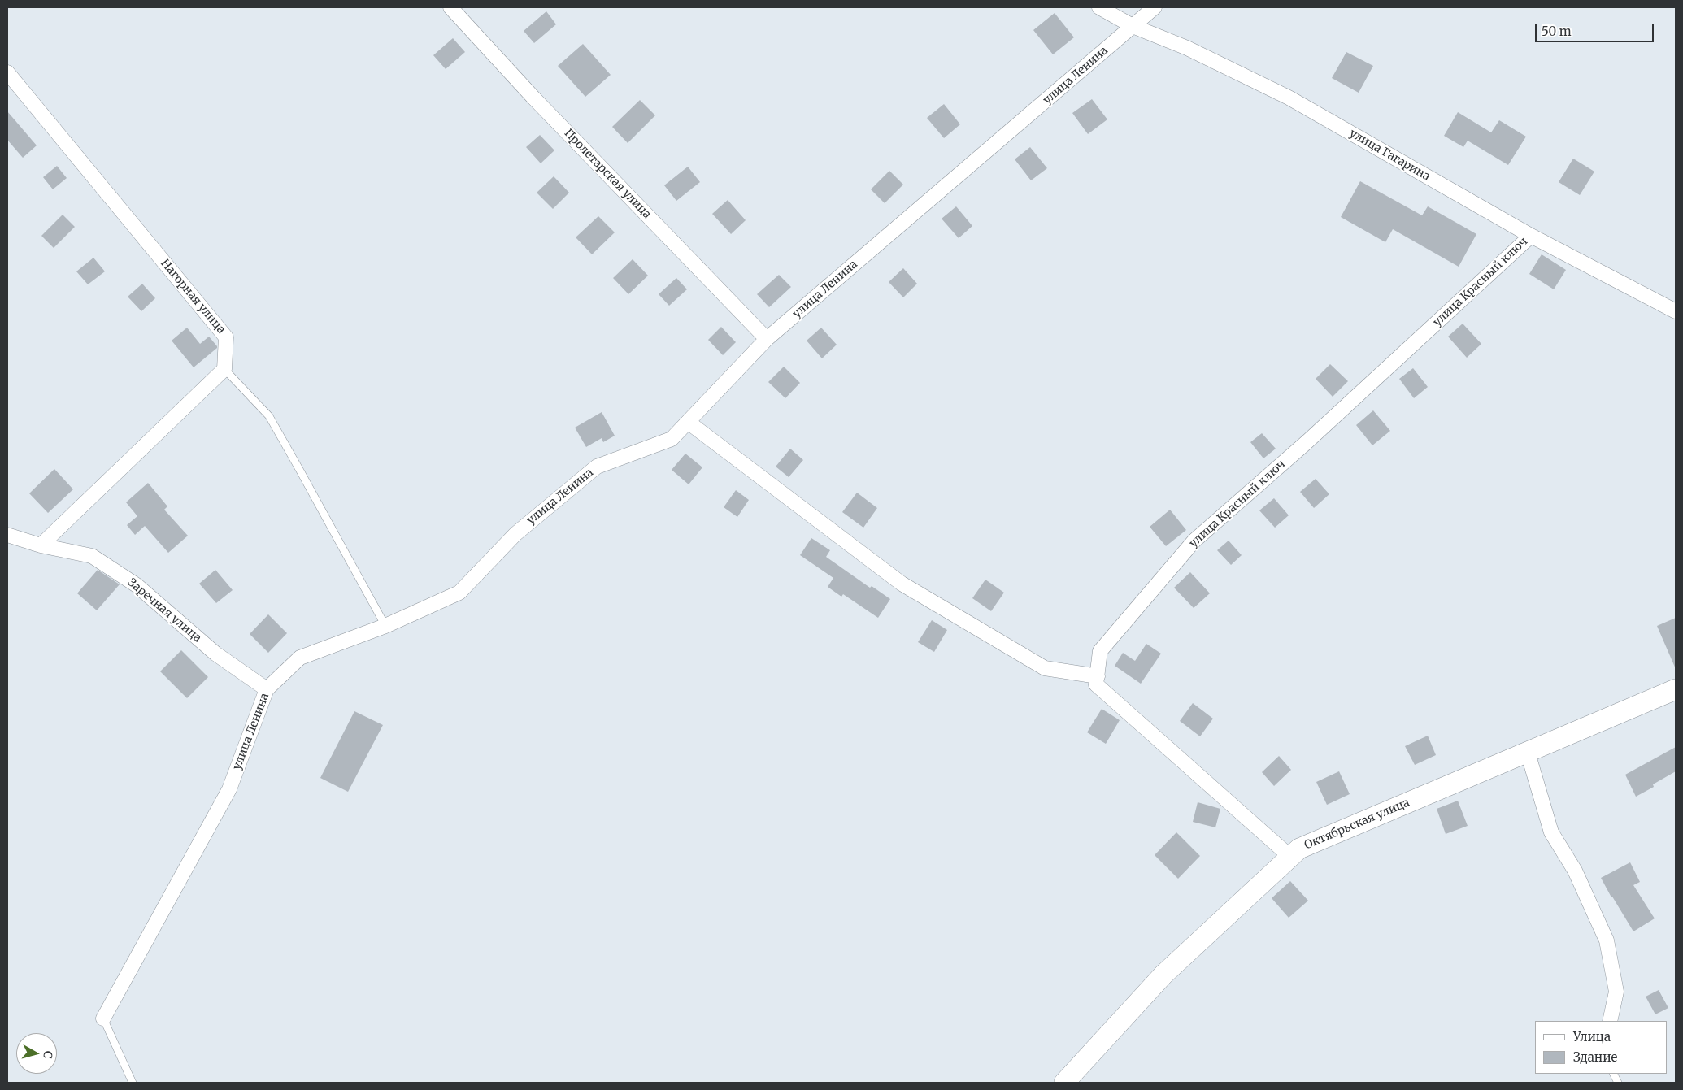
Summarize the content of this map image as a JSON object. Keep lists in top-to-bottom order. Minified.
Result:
{"streets":{"street":["улица Ленина","улица Гагарина","Пролетарская улица","улица Красный ключ","Нагорная улица","Заречная улица","Октябрьская улица"]},"crossings":[["улица Ленина","улица Гагарина"],["улица Ленина","Пролетарская улица"],["улица Ленина","Заречная улица"],["улица Гагарина","улица Красный ключ"]],"legend":["Улица","Здание"],"scale_bar":"50 m","north":"right"}
